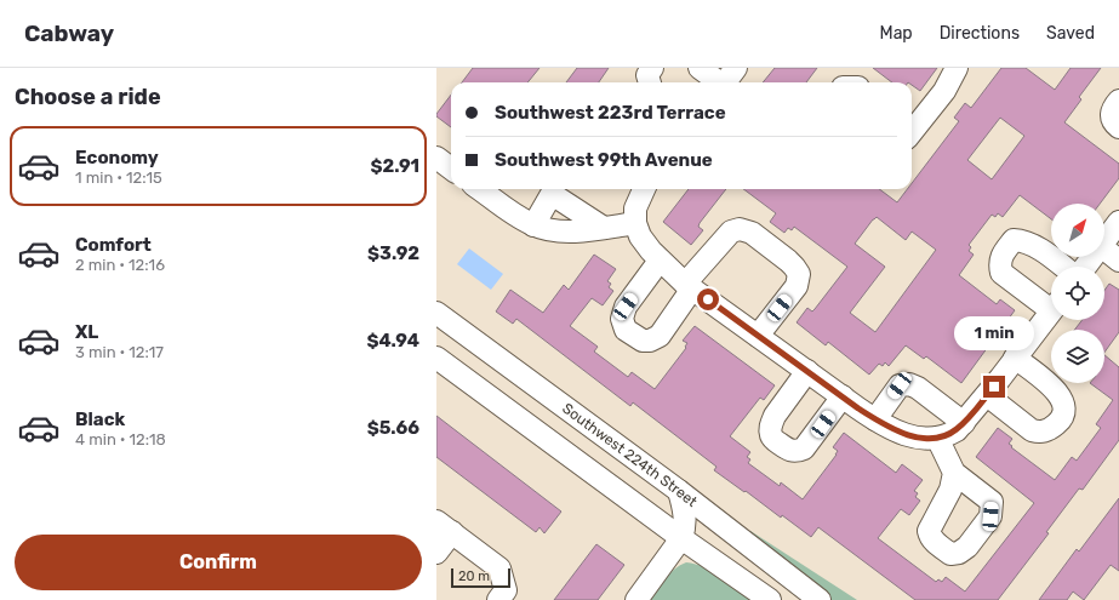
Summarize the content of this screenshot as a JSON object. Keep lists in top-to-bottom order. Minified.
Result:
{"streets":{"street":["Southwest 224th Street"]},"scale_bar":"20 m","north":"top right","page":{"header":"Cabway","nav":["Map","Directions","Saved"],"heading":"Choose a ride","banner":["Southwest 223rd Terrace","Southwest 99th Avenue"],"list":[{"name":"Economy","note":"1 min · 12:15","value":"$2.91"},{"name":"Comfort","note":"2 min · 12:16","value":"$3.92"},{"name":"XL","note":"3 min · 12:17","value":"$4.94"},{"name":"Black","note":"4 min · 12:18","value":"$5.66"}],"bubble":"1 min","buttons":"Confirm","scale":"20 m"}}
